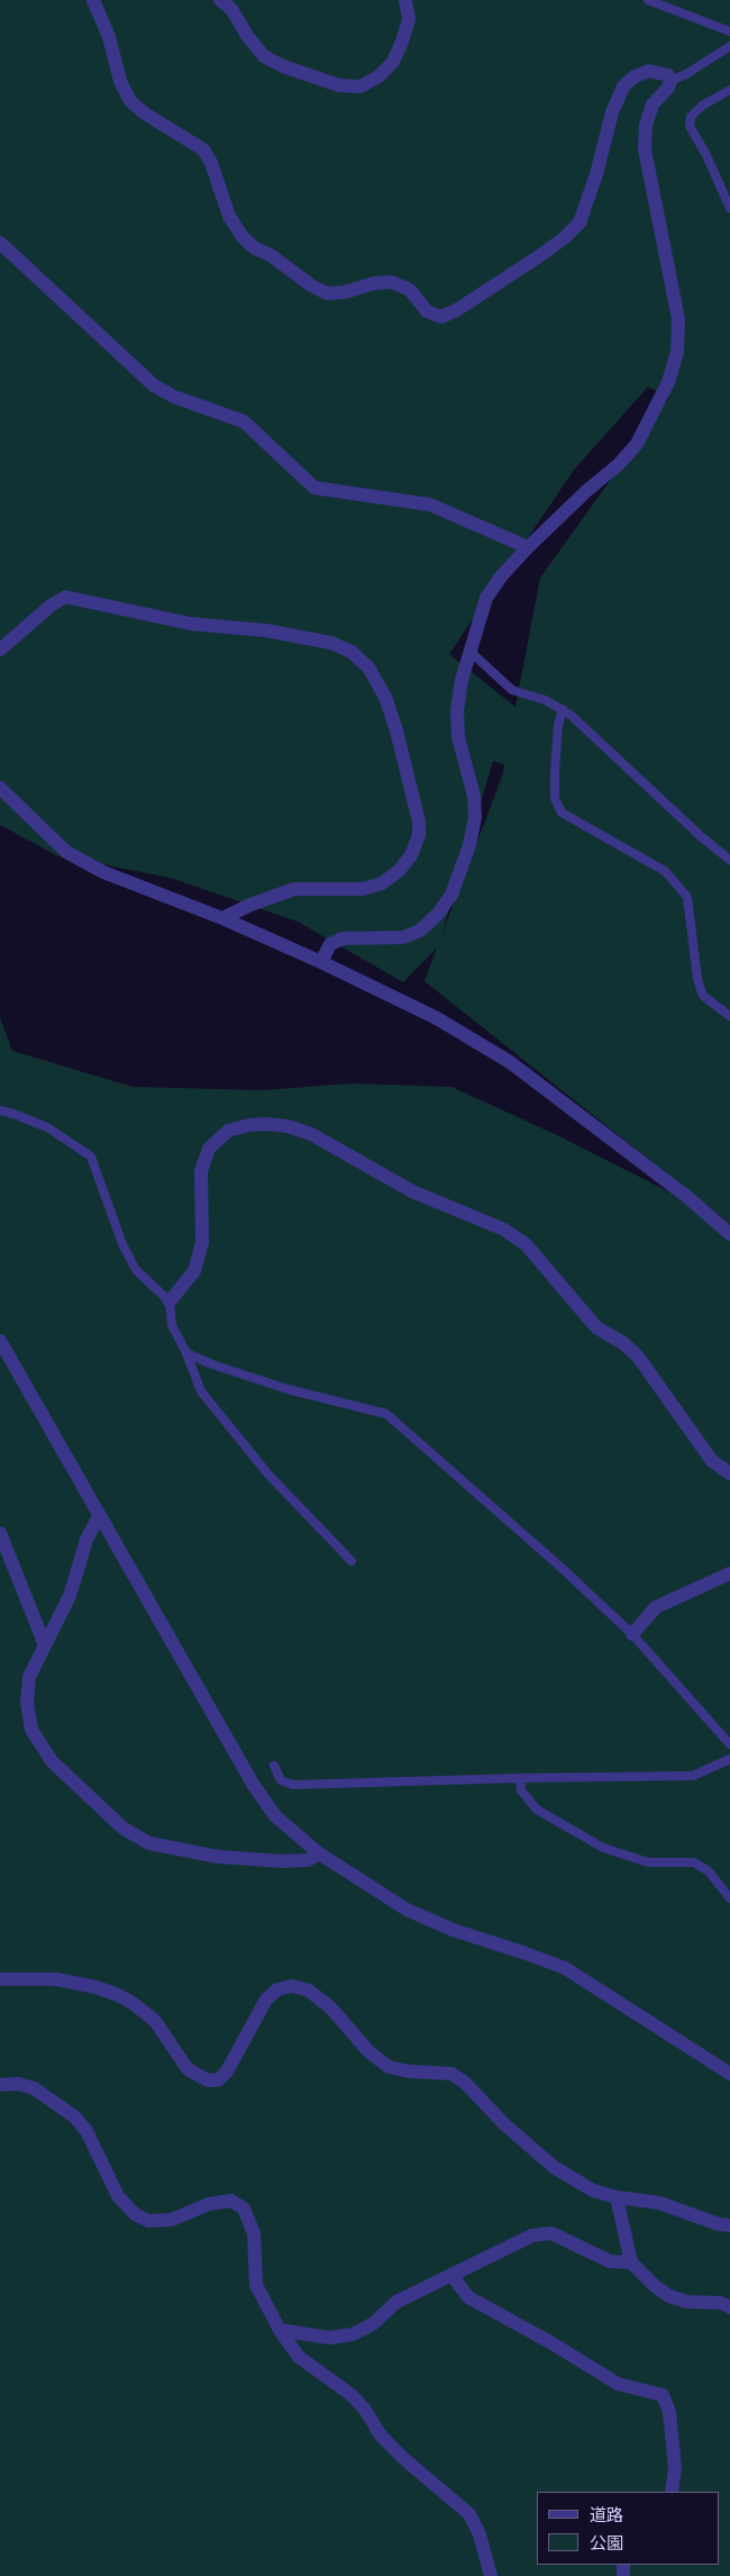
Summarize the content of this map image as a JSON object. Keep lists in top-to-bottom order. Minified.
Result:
{"legend":["道路","公園"]}
